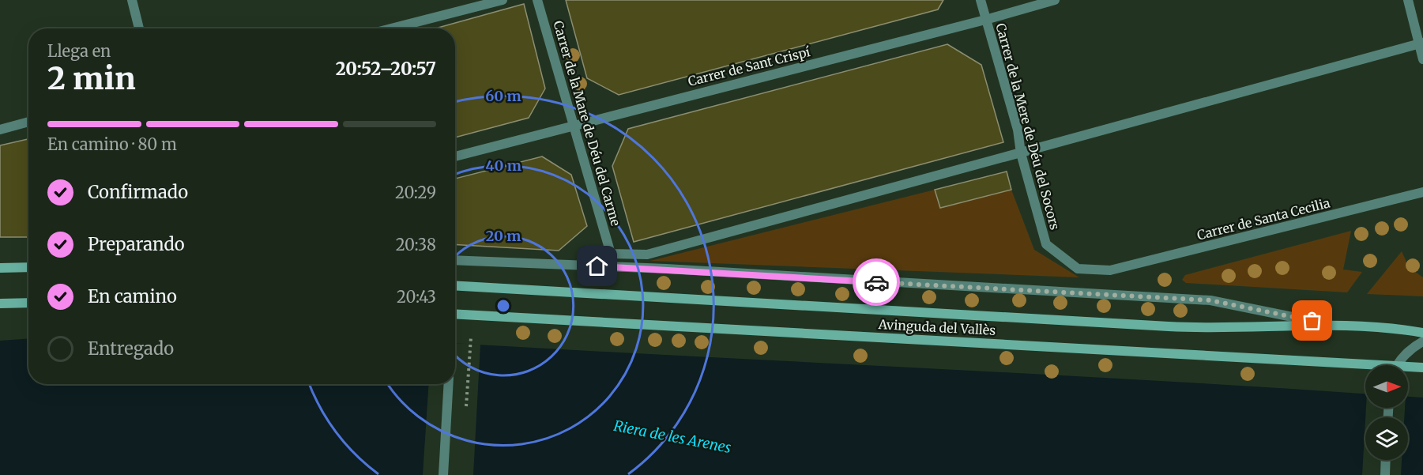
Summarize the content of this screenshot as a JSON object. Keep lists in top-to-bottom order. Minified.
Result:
{"streets":{"main road":["Avinguda del Vallès"],"street":["Carrer de Sant Crispí","Carrer de la Mare de Déu del Carme","Carrer de la Mere de Déu del Socors","Carrer de Santa Cecilia"]},"crossings":[["Carrer de Sant Crispí","Carrer de la Mare de Déu del Carme"],["Carrer de Sant Crispí","Carrer de la Mere de Déu del Socors"],["Carrer de la Mare de Déu del Carme","Carrer de la Mere de Déu del Socors"],["Carrer de la Mere de Déu del Socors","Carrer de Santa Cecilia"]],"water":["Riera de les Arenes"],"north":"right","page":{"heading":["2 min","Llega en","20:52–20:57"],"bar":"En camino · 80 m","list":[["Confirmado","20:29"],["Preparando","20:38"],["En camino","20:43"],"Entregado"]},"rings":["60 m","40 m","20 m"]}
